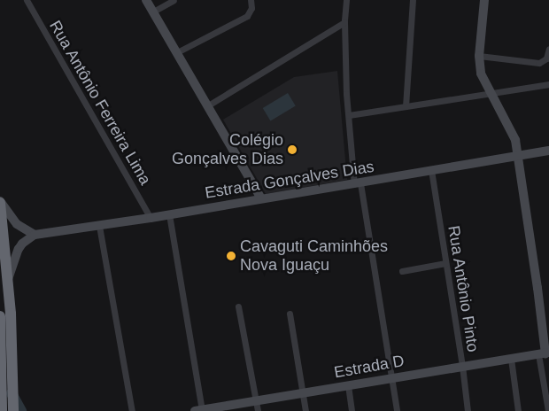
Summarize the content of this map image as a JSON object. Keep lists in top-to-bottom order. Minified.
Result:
{"streets":{"street":["Rua Antônio Ferreira Lima","Estrada Gonçalves Dias","Rua Antônio Pinto","Estrada D"]},"crossings":[["Rua Antônio Ferreira Lima","Estrada Gonçalves Dias"],["Estrada Gonçalves Dias","Rua Antônio Pinto"],["Rua Antônio Pinto","Estrada D"]],"places":["Colégio Gonçalves Dias","Cavaguti Caminhões Nova Iguaçu"]}
